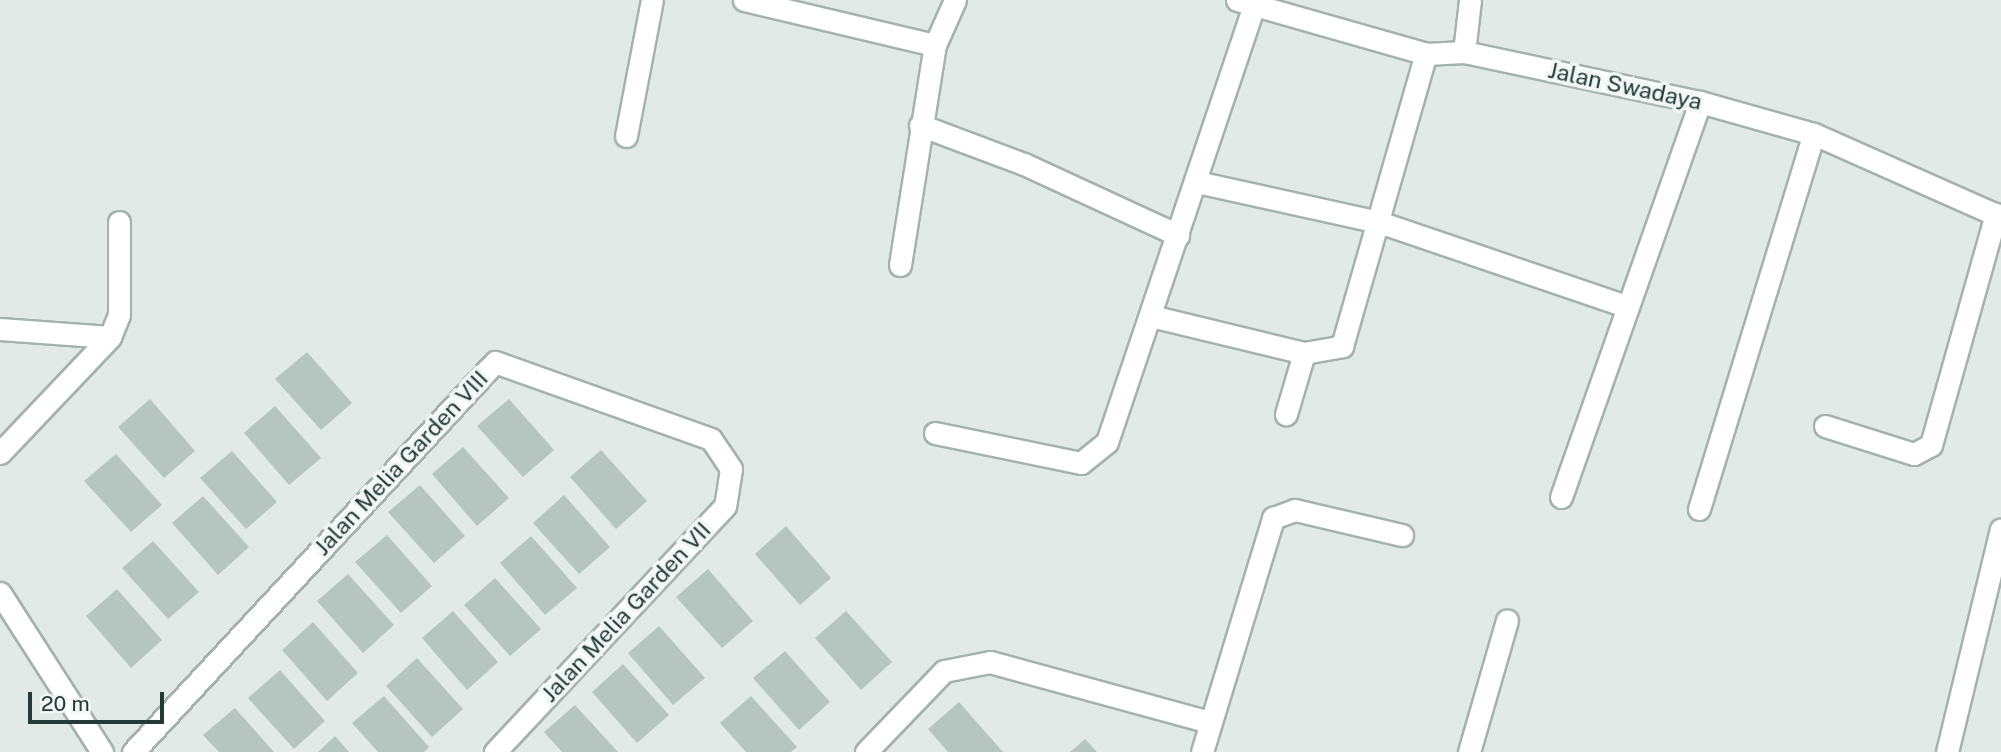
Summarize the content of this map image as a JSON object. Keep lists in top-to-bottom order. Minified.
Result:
{"streets":{"street":["Jalan Swadaya","Jalan Melia Garden VIII","Jalan Melia Garden VII"]},"crossings":[["Jalan Melia Garden VIII","Jalan Melia Garden VII"]],"scale_bar":"20 m"}
